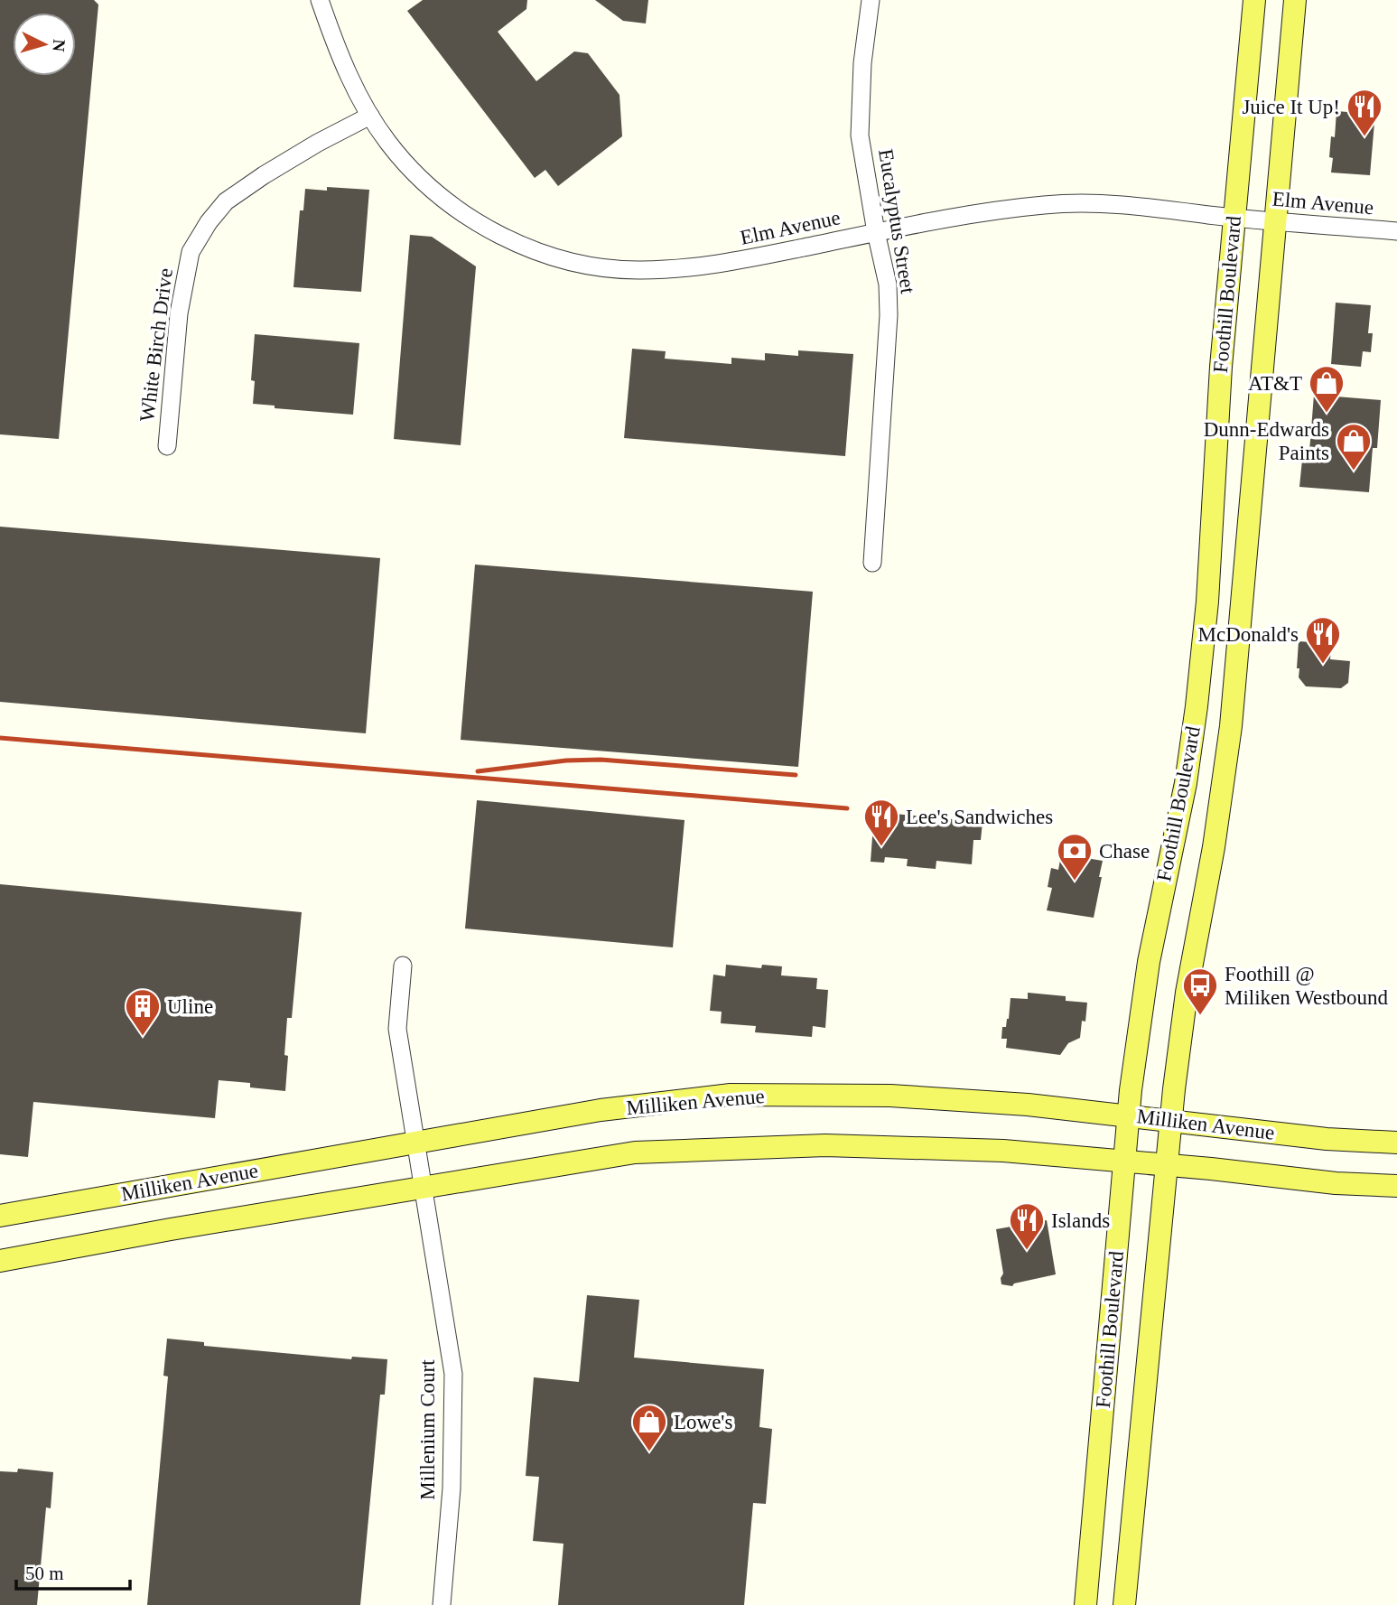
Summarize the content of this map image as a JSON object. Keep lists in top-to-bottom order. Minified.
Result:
{"streets":{"main road":["Foothill Boulevard","Milliken Avenue"],"street":["Elm Avenue","Eucalyptus Street","White Birch Drive","Millenium Court"]},"crossings":[["Elm Avenue","Eucalyptus Street"],["Elm Avenue","Foothill Boulevard"],["Elm Avenue","White Birch Drive"],["Foothill Boulevard","Milliken Avenue"],["Milliken Avenue","Millenium Court"]],"places":{"restaurant":["Juice It Up!","McDonald's","Lee's Sandwiches","Islands"],"shop":["AT&T","Dunn-Edwards Paints","Lowe's"],"bank":["Chase"],"bus stop":["Foothill @ Miliken Westbound"],"building":["Uline"]},"scale_bar":"50 m","north":"right"}
